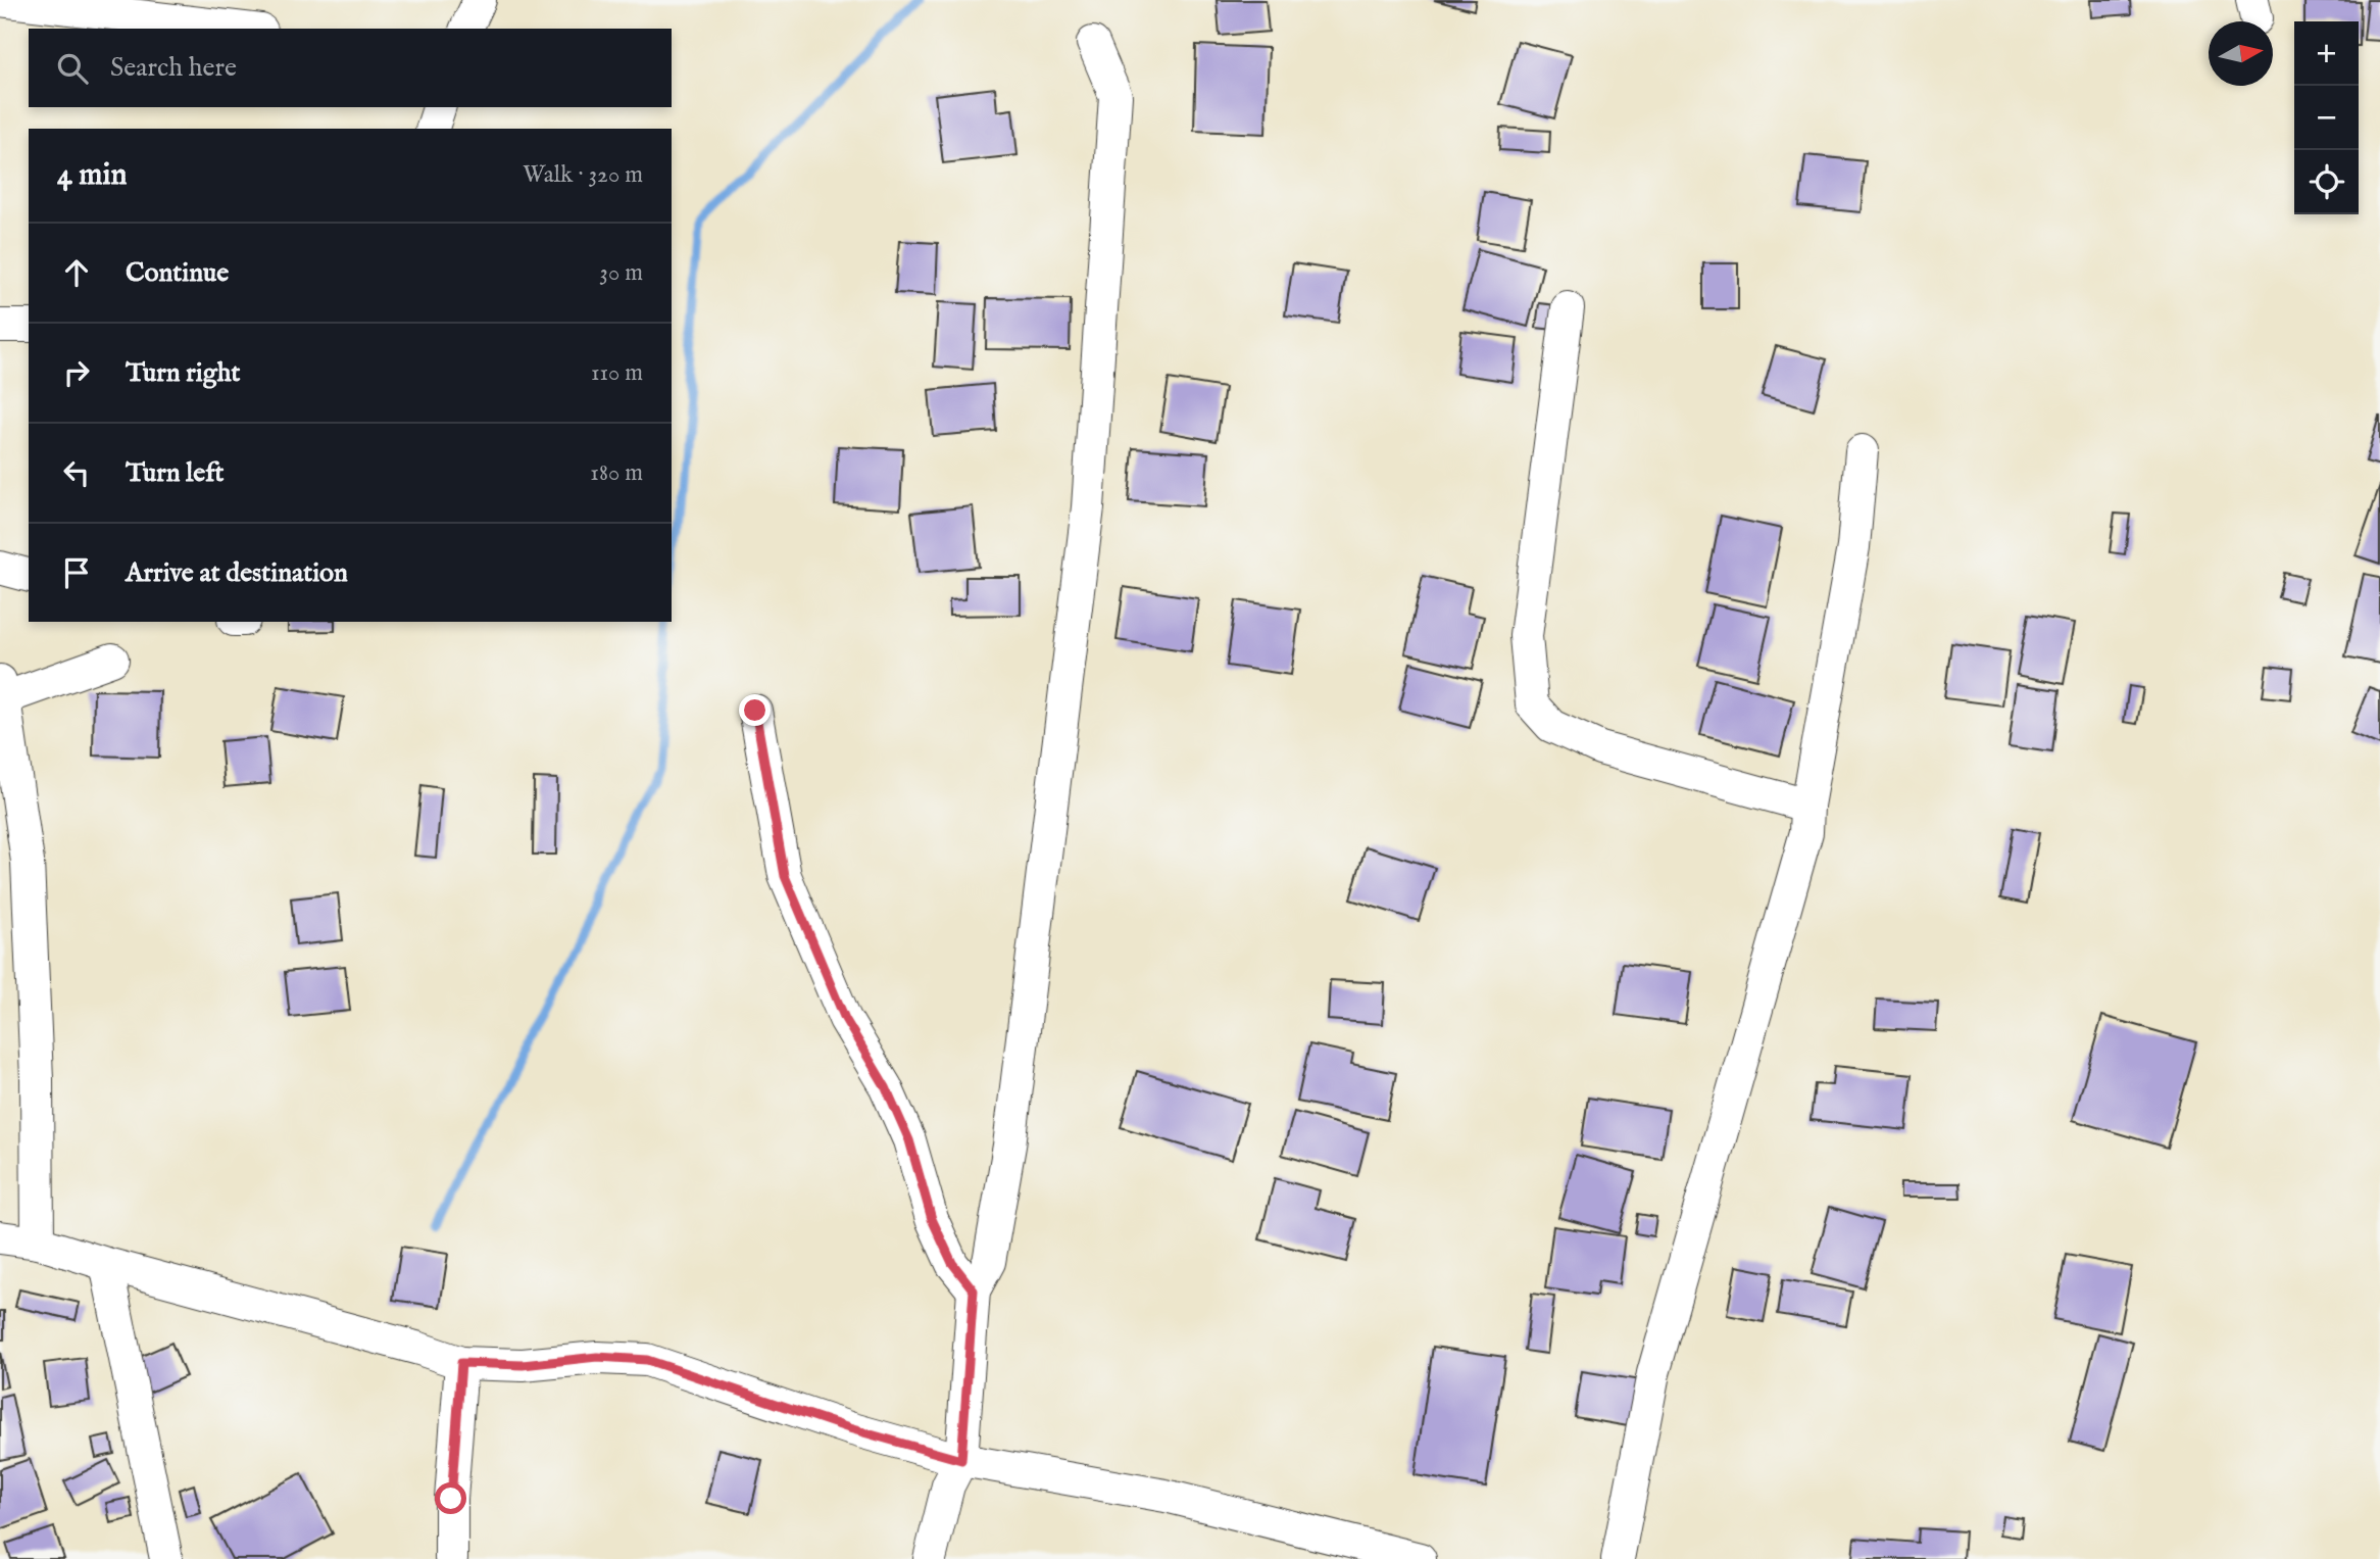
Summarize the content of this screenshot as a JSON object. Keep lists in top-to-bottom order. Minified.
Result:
{"north":"right","page":{"map_buttons":["+","−"],"search":"Search here","heading":["4 min","Walk · 320 m"],"list":[["Continue","30 m"],["Turn right","110 m"],["Turn left","180 m"],"Arrive at destination"]}}
